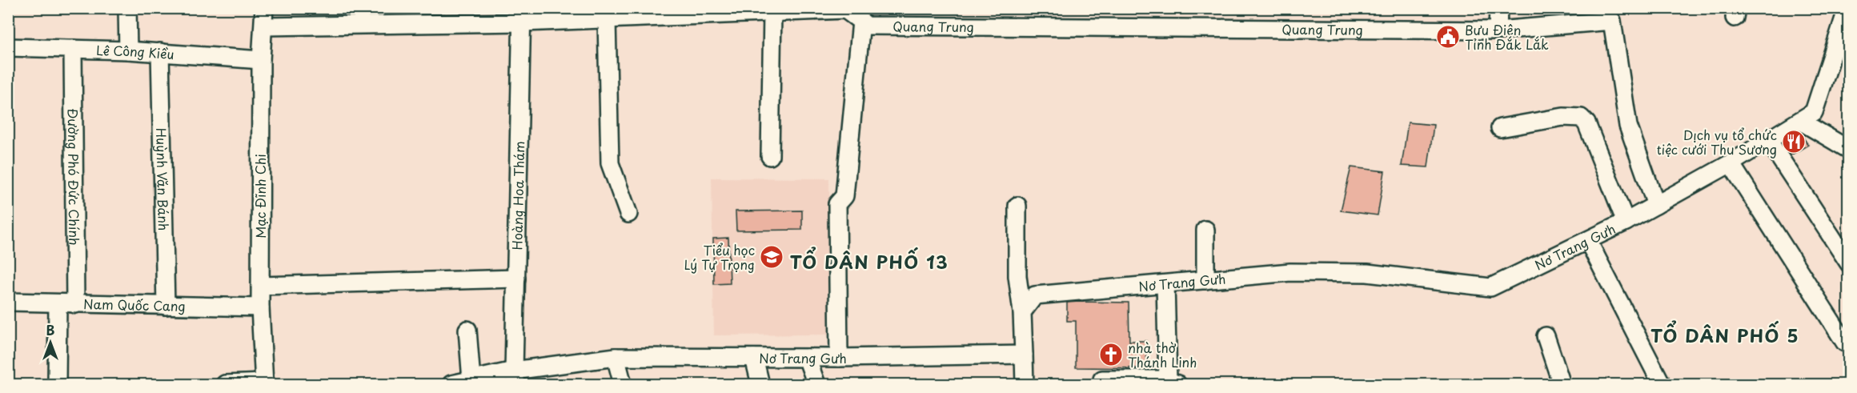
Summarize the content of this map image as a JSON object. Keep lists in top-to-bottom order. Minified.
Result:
{"streets":{"street":["Quang Trung","Lê Công Kiều","Đường Phó Đức Chính","Huỳnh Văn Bánh","Mạc Đĩnh Chi","Hoàng Hoa Thám","Nơ Trang Gưh","Nam Quốc Cang"]},"crossings":[["Quang Trung","Mạc Đĩnh Chi"],["Quang Trung","Hoàng Hoa Thám"],["Quang Trung","Nơ Trang Gưh"],["Lê Công Kiều","Đường Phó Đức Chính"],["Lê Công Kiều","Huỳnh Văn Bánh"],["Lê Công Kiều","Mạc Đĩnh Chi"],["Đường Phó Đức Chính","Nam Quốc Cang"],["Huỳnh Văn Bánh","Nam Quốc Cang"],["Mạc Đĩnh Chi","Nam Quốc Cang"],["Hoàng Hoa Thám","Nơ Trang Gưh"]],"districts":["TỔ DÂN PHỐ 13","TỔ DÂN PHỐ 5"],"places":{"public building":["Bưu Điện Tỉnh Đắk Lắk"],"restaurant":["Dịch vụ tổ chức tiệc cưới Thu Sương"],"school or university":["Tiểu học Lý Tự Trọng"],"church":["nhà thờ Thánh Linh"]},"north":"top"}
